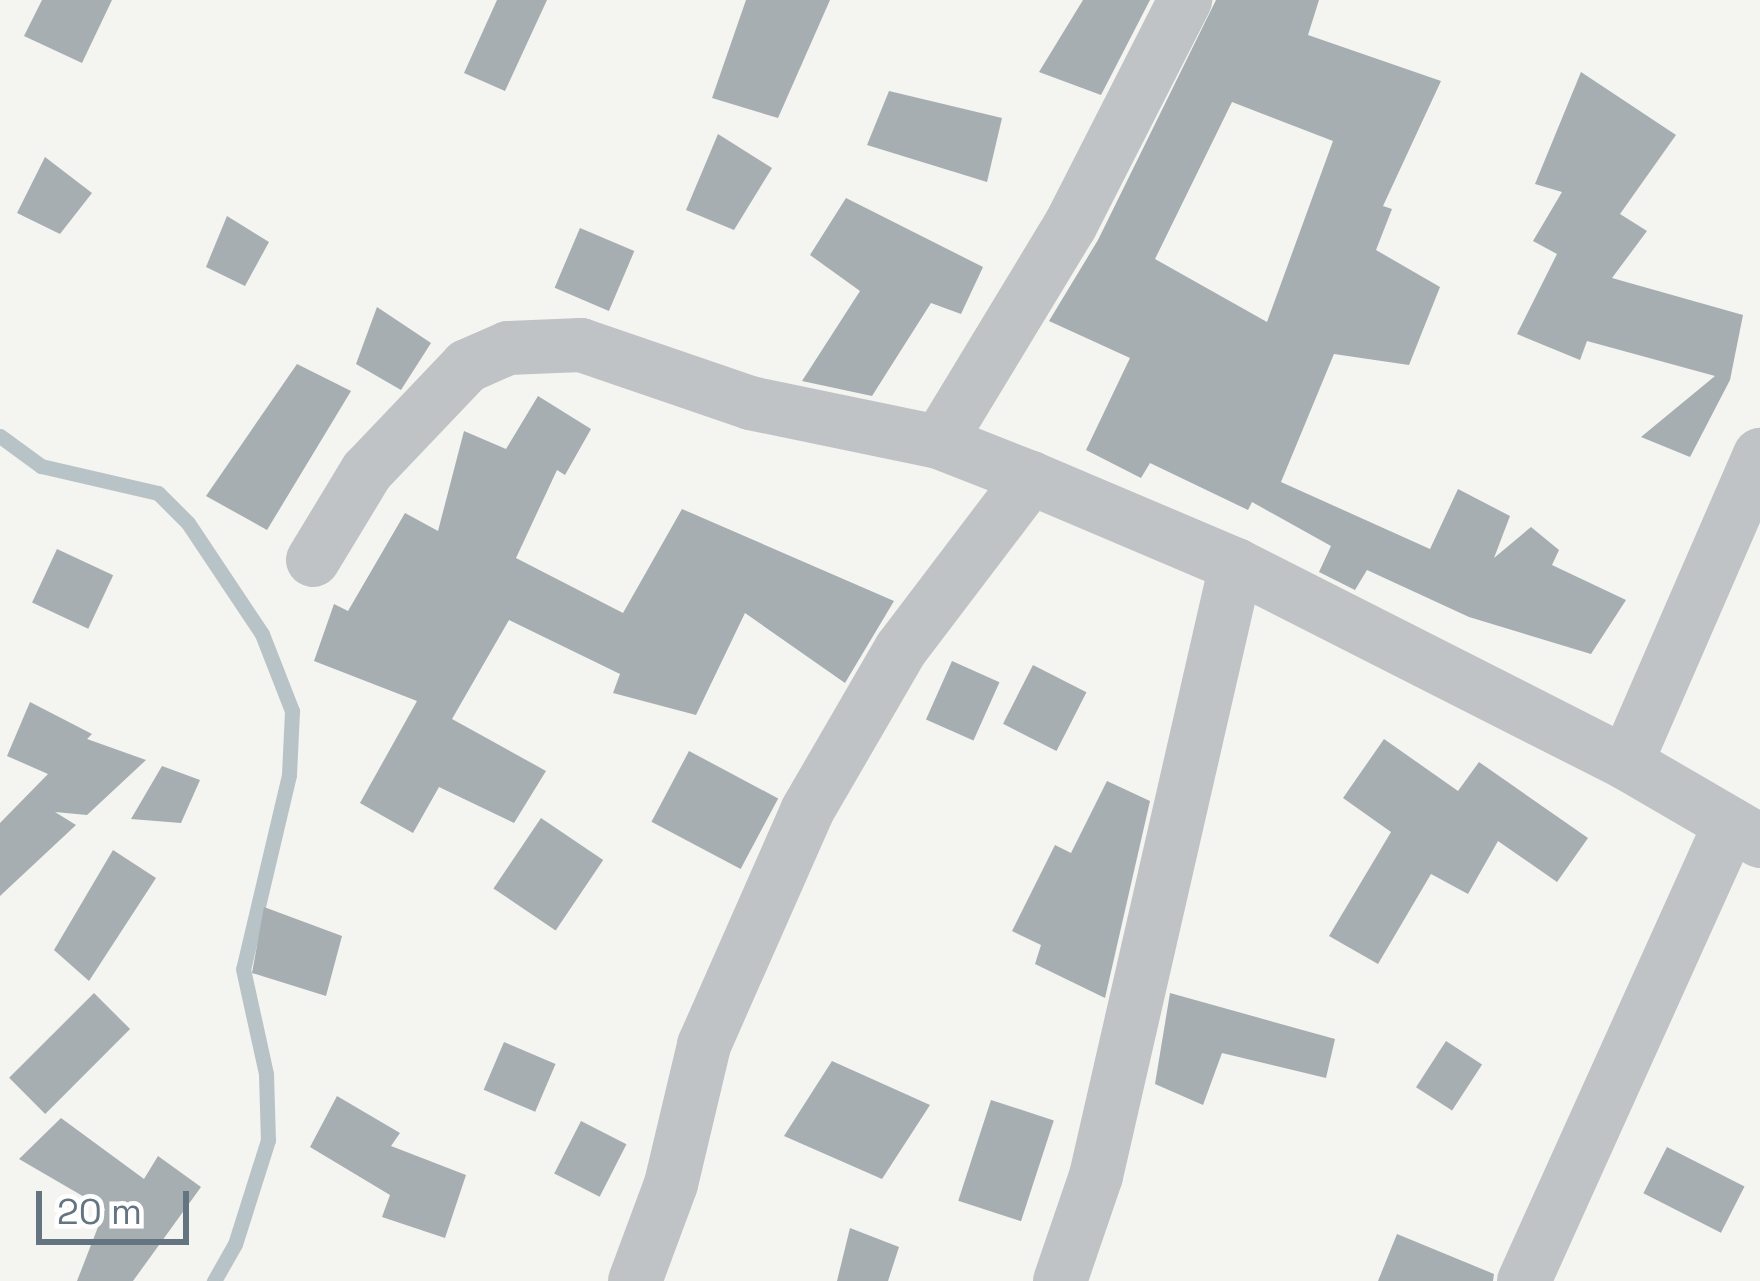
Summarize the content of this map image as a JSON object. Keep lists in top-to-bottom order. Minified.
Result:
{"scale_bar":"20 m"}
